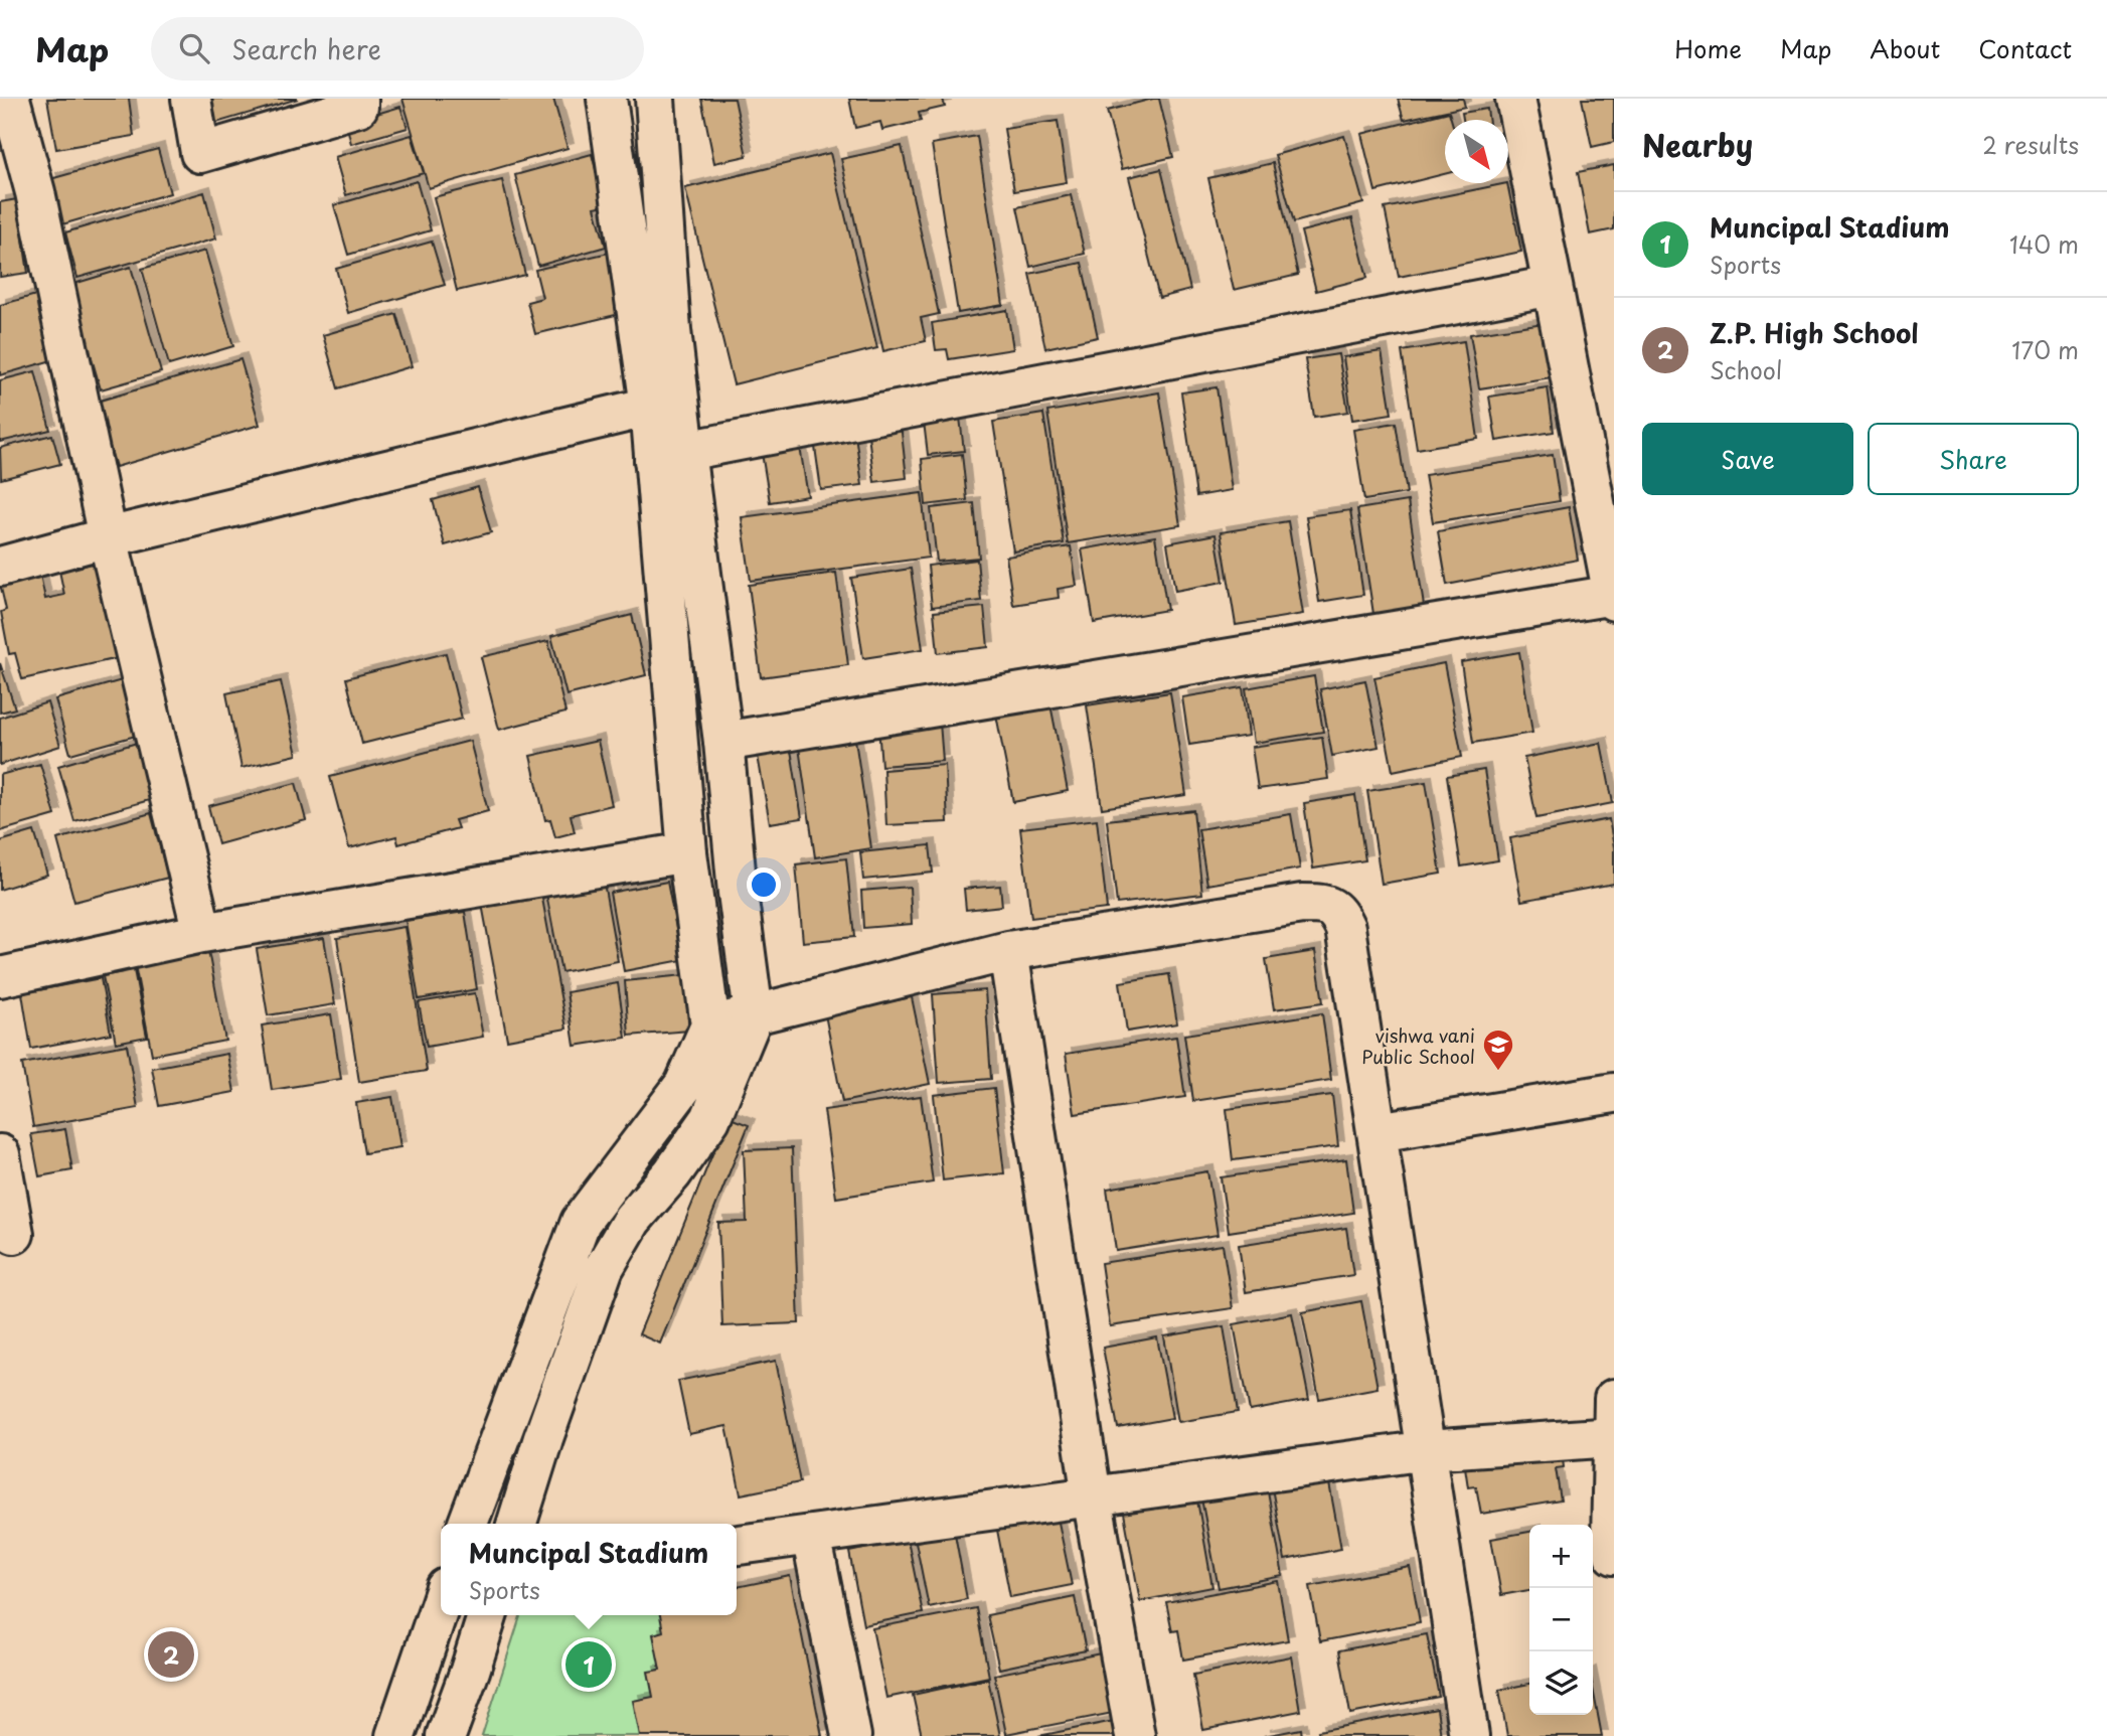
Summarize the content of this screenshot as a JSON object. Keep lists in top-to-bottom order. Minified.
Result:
{"places":{"school or university":["vishwa vani Public School"]},"north":"bottom right","page":{"header":"Map","search":"Search here","nav":["Home","Map","About","Contact"],"heading":["Nearby","2 results"],"list":[{"mark":"1","name":"Muncipal Stadium","note":"Sports","value":"140 m"},{"mark":"2","name":"Z.P. High School","note":"School","value":"170 m"}],"buttons":["Save","Share"],"popup":["Muncipal Stadium","Sports"],"map_buttons":["+","−"],"pins":["2","1"]}}
